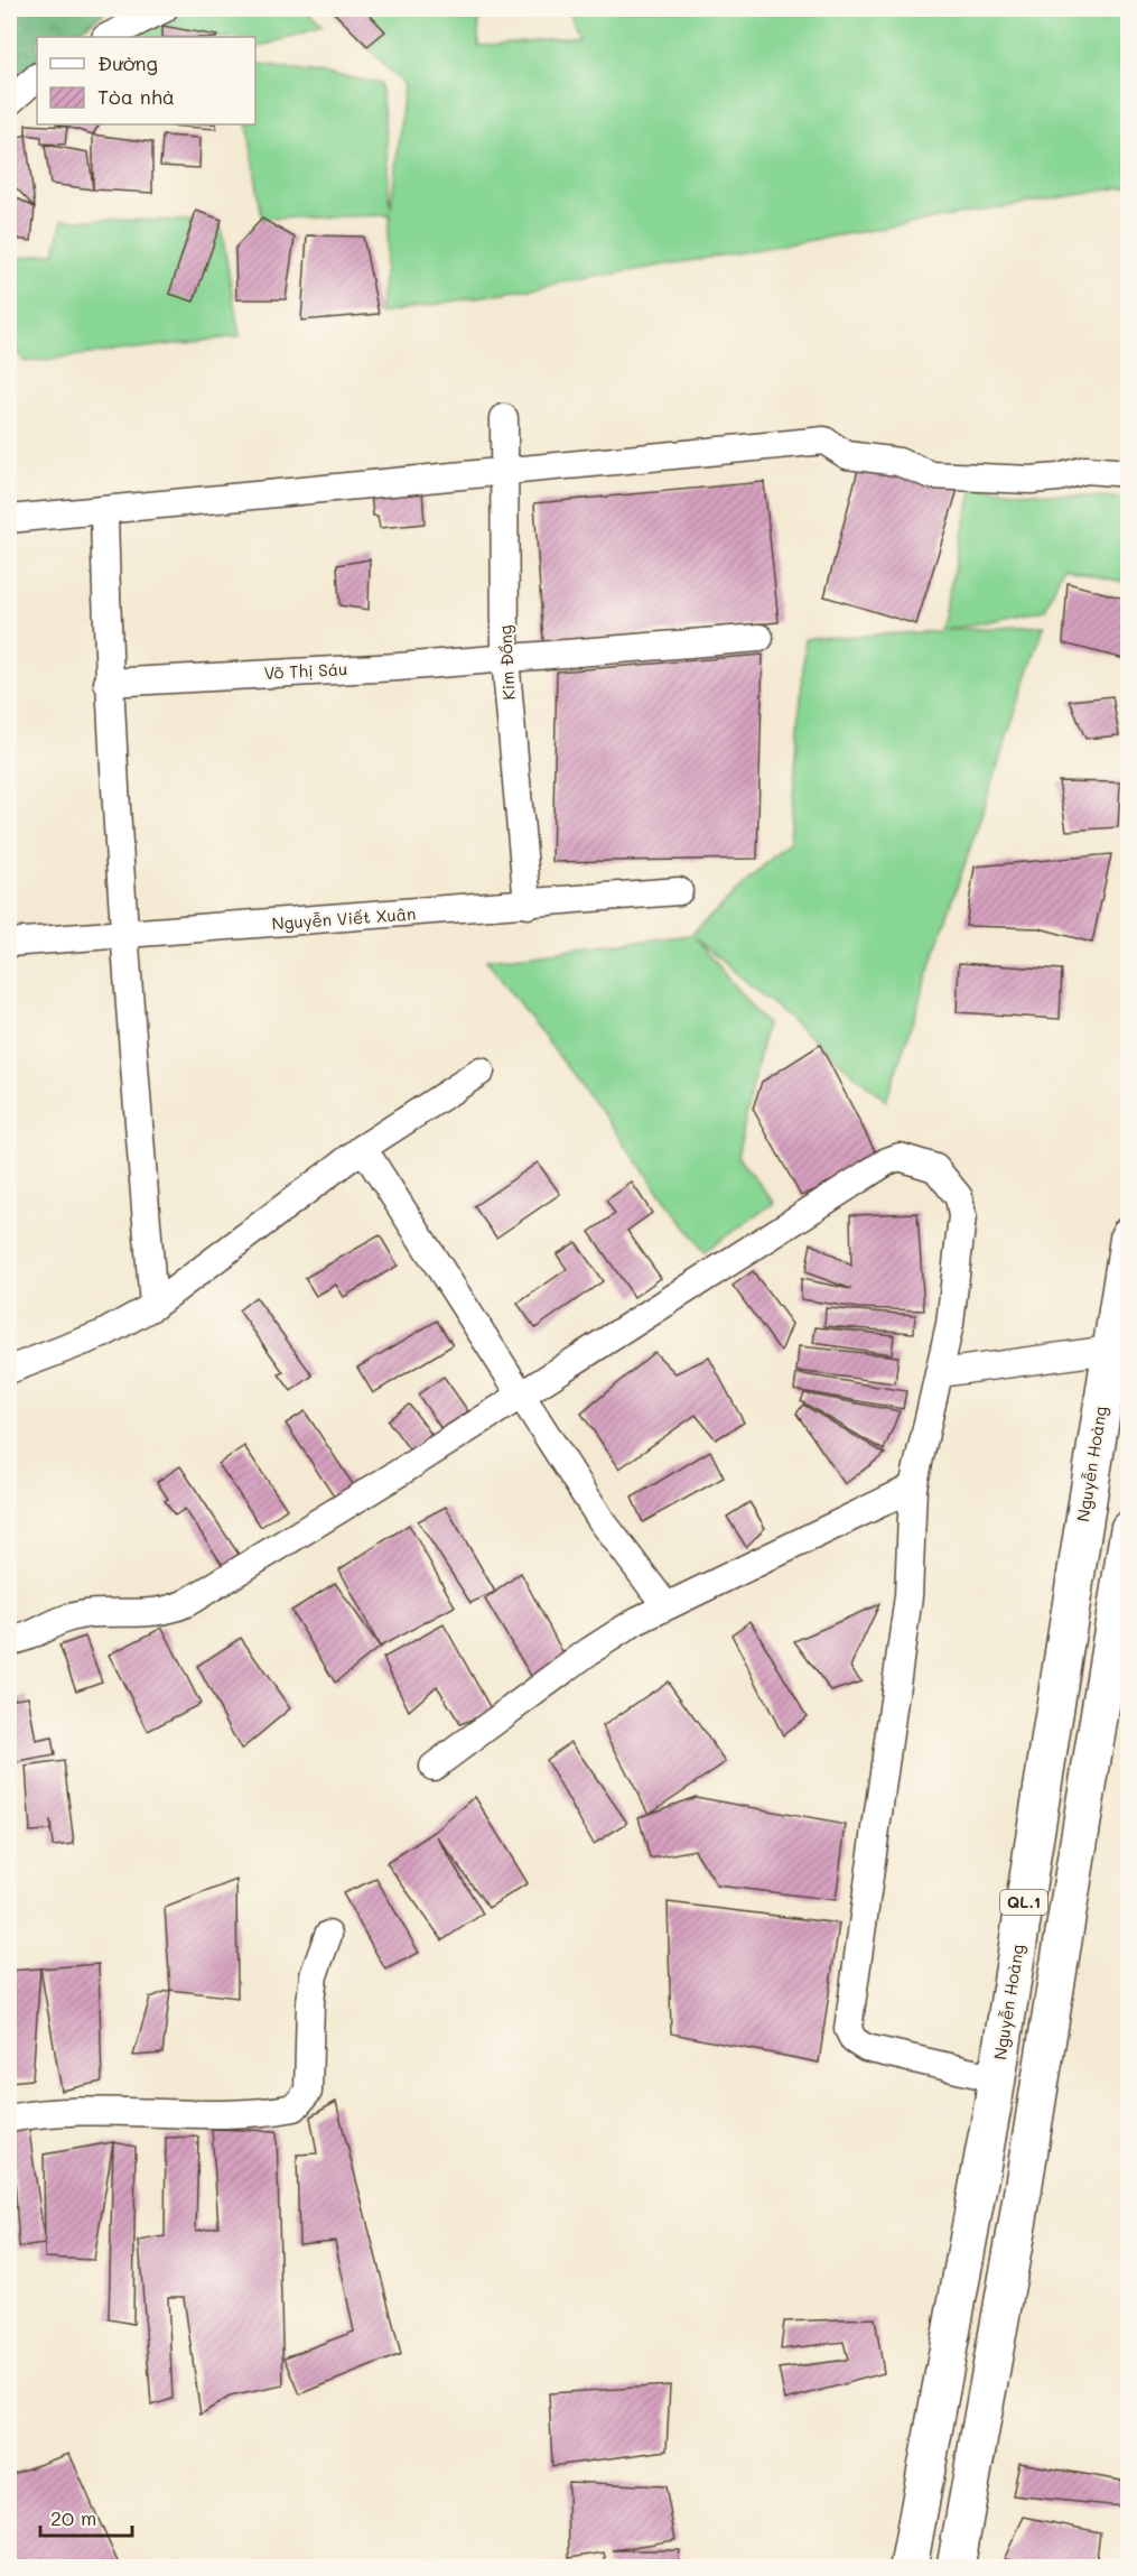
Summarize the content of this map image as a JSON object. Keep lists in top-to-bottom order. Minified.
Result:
{"streets":{"highway":["Nguyễn Hoàng","QL.1"],"street":["Kim Đồng","Võ Thị Sáu","Nguyễn Viết Xuân"]},"crossings":[["Kim Đồng","Võ Thị Sáu"],["Kim Đồng","Nguyễn Viết Xuân"]],"legend":["Đường","Tòa nhà"],"scale_bar":"20 m"}
